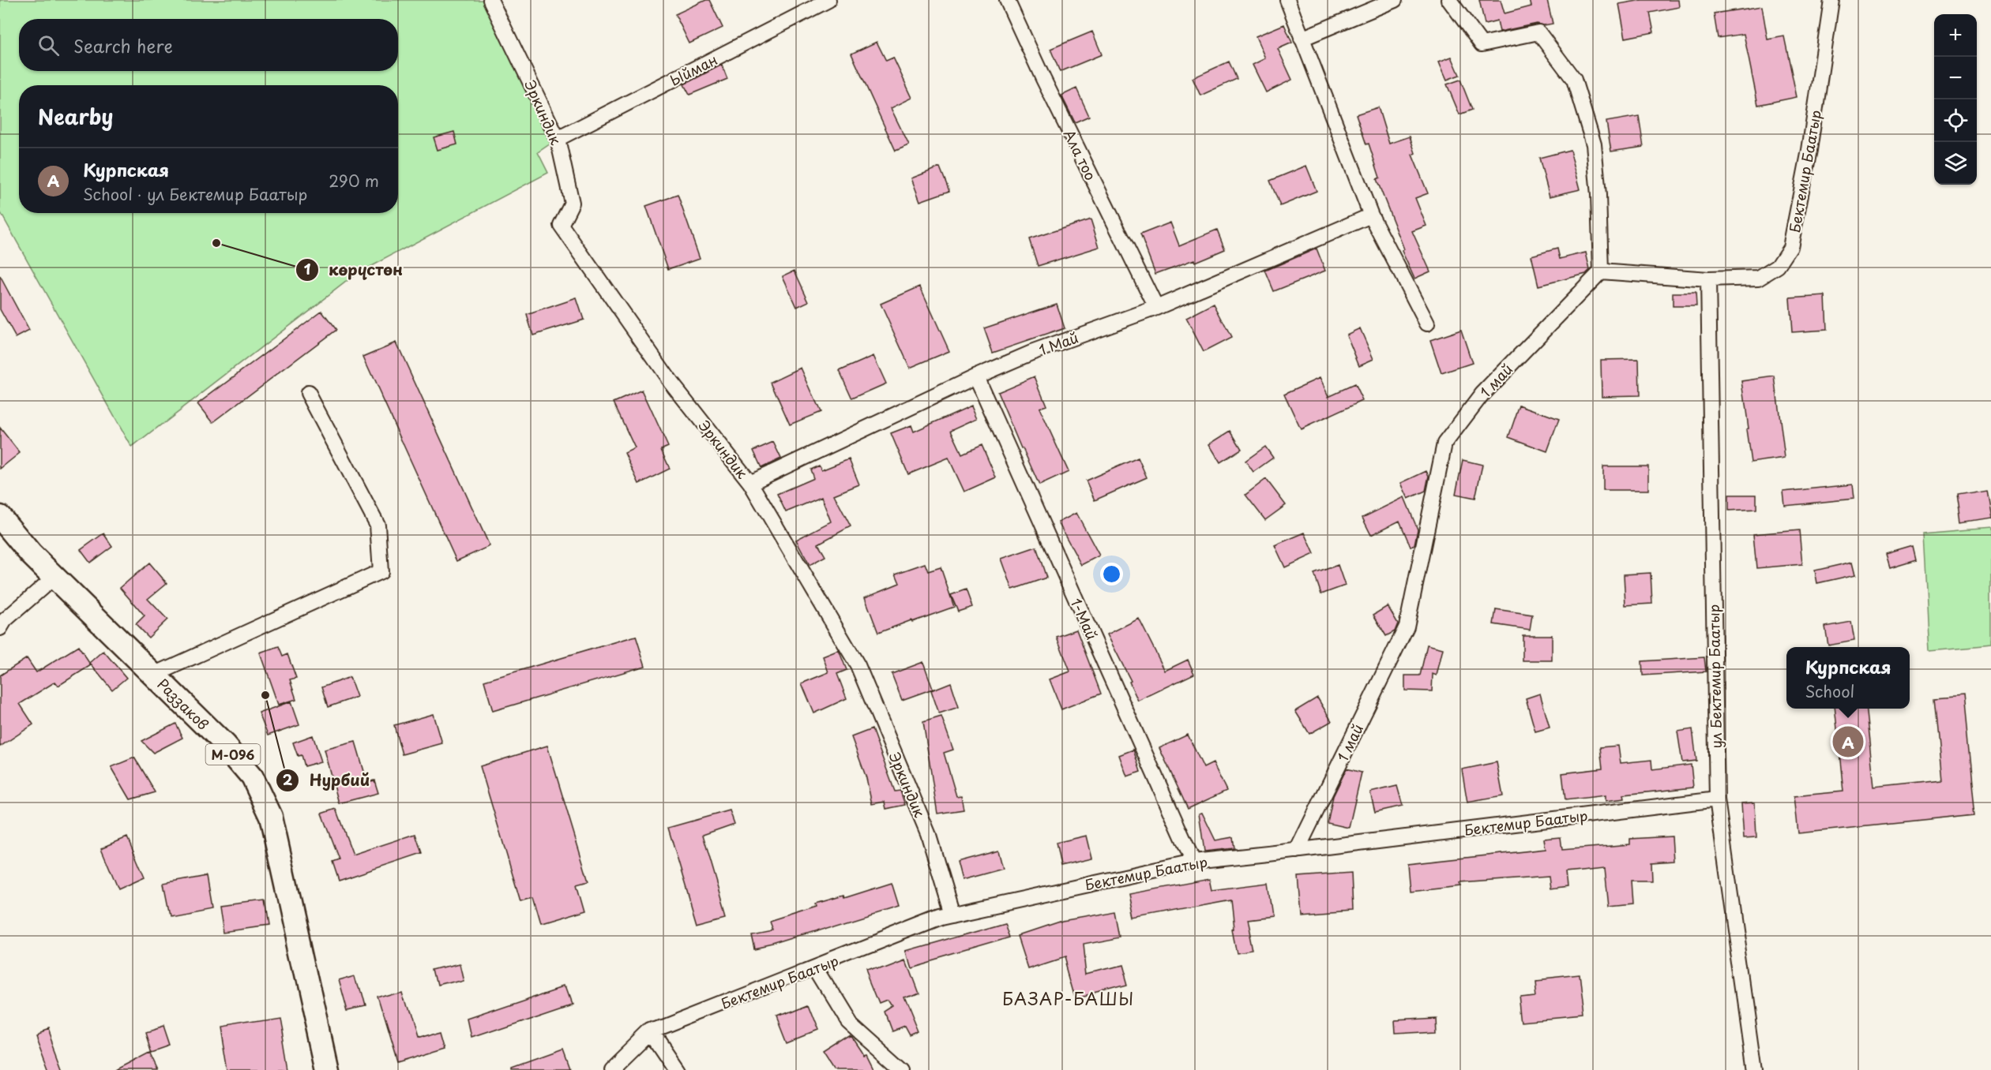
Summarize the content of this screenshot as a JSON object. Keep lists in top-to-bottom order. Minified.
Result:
{"streets":{"main road":["Раззаков","М-096"],"street":["Ыйман","Эркиндик","Ала тоо","Бектемир Баатыр","1 Май","1 май","1-Май","ул Бектемир Баатыр"]},"crossings":[["Ыйман","Эркиндик"],["Эркиндик","Бектемир Баатыр"],["Эркиндик","1 Май"],["Ала тоо","1 Май"],["Бектемир Баатыр","1 май"],["Бектемир Баатыр","1-Май"],["Бектемир Баатыр","ул Бектемир Баатыр"],["1 Май","1-Май"]],"districts":["БАЗАР-БАШЫ"],"places":["көрүстөн","Нурбий"],"page":{"map_buttons":["+","−"],"search":"Search here","heading":"Nearby","list":[{"mark":"A","name":"Курпская","note":"School · ул Бектемир Баатыр","value":"290 m"}],"popup":["Курпская","School"],"pins":"A"}}
